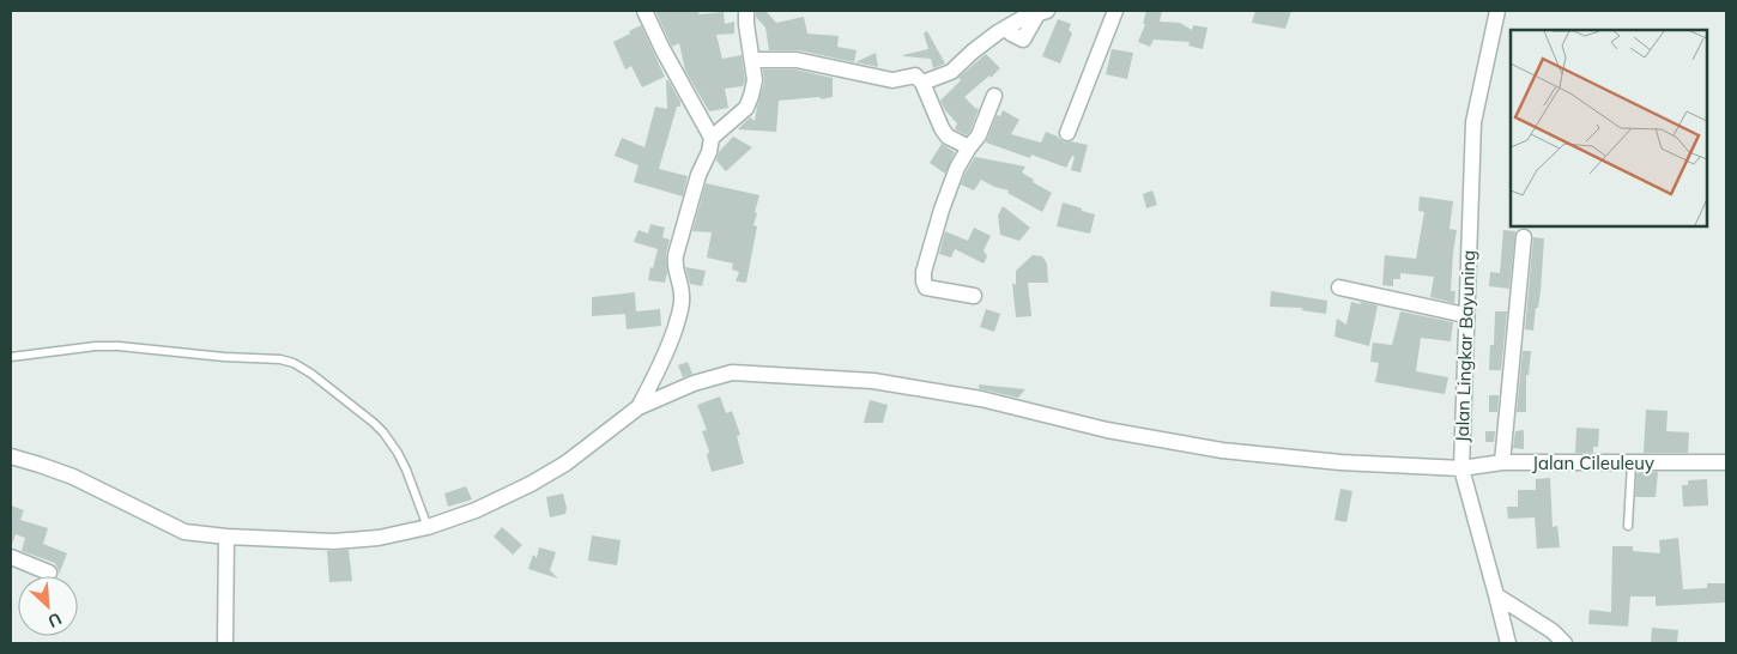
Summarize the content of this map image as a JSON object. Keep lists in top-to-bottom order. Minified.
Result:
{"streets":{"street":["Jalan Lingkar Bayuning","Jalan Cileuleuy"]},"crossings":[["Jalan Lingkar Bayuning","Jalan Cileuleuy"]],"north":"bottom right"}
